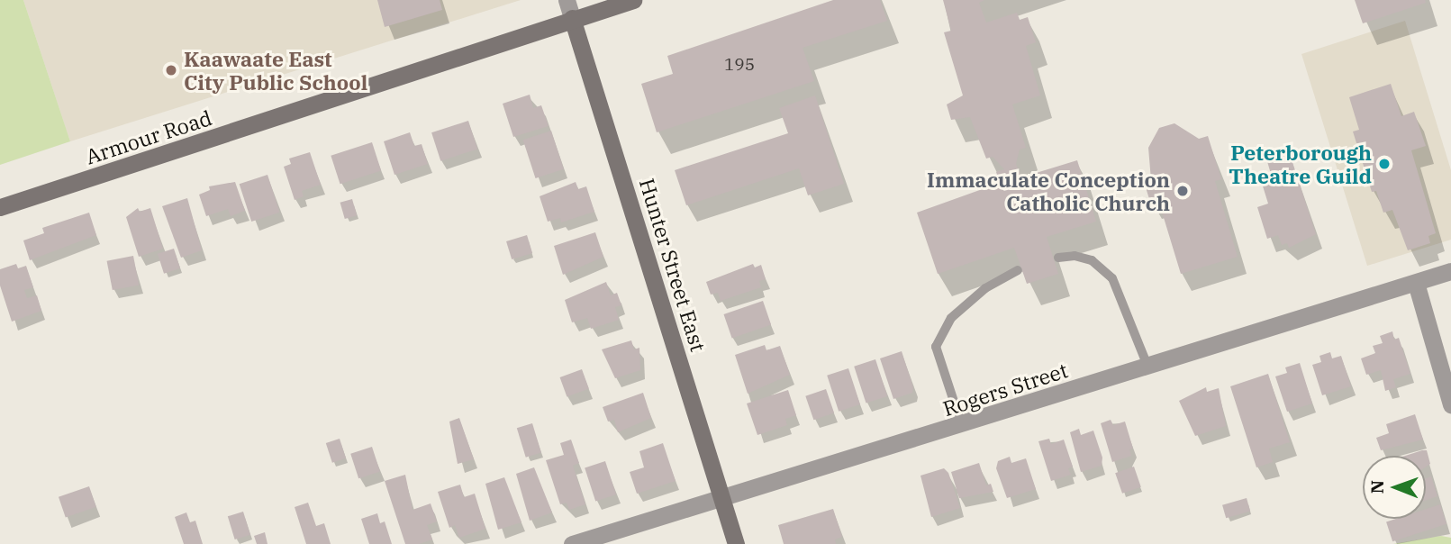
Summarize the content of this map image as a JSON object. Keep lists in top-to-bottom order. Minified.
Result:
{"streets":{"main road":["Armour Road","Hunter Street East"],"street":["Rogers Street"]},"crossings":[["Armour Road","Hunter Street East"],["Hunter Street East","Rogers Street"]],"places":["Kaawaate East City Public School","Peterborough Theatre Guild","Immaculate Conception Catholic Church"],"house_numbers":["195"],"north":"left"}
